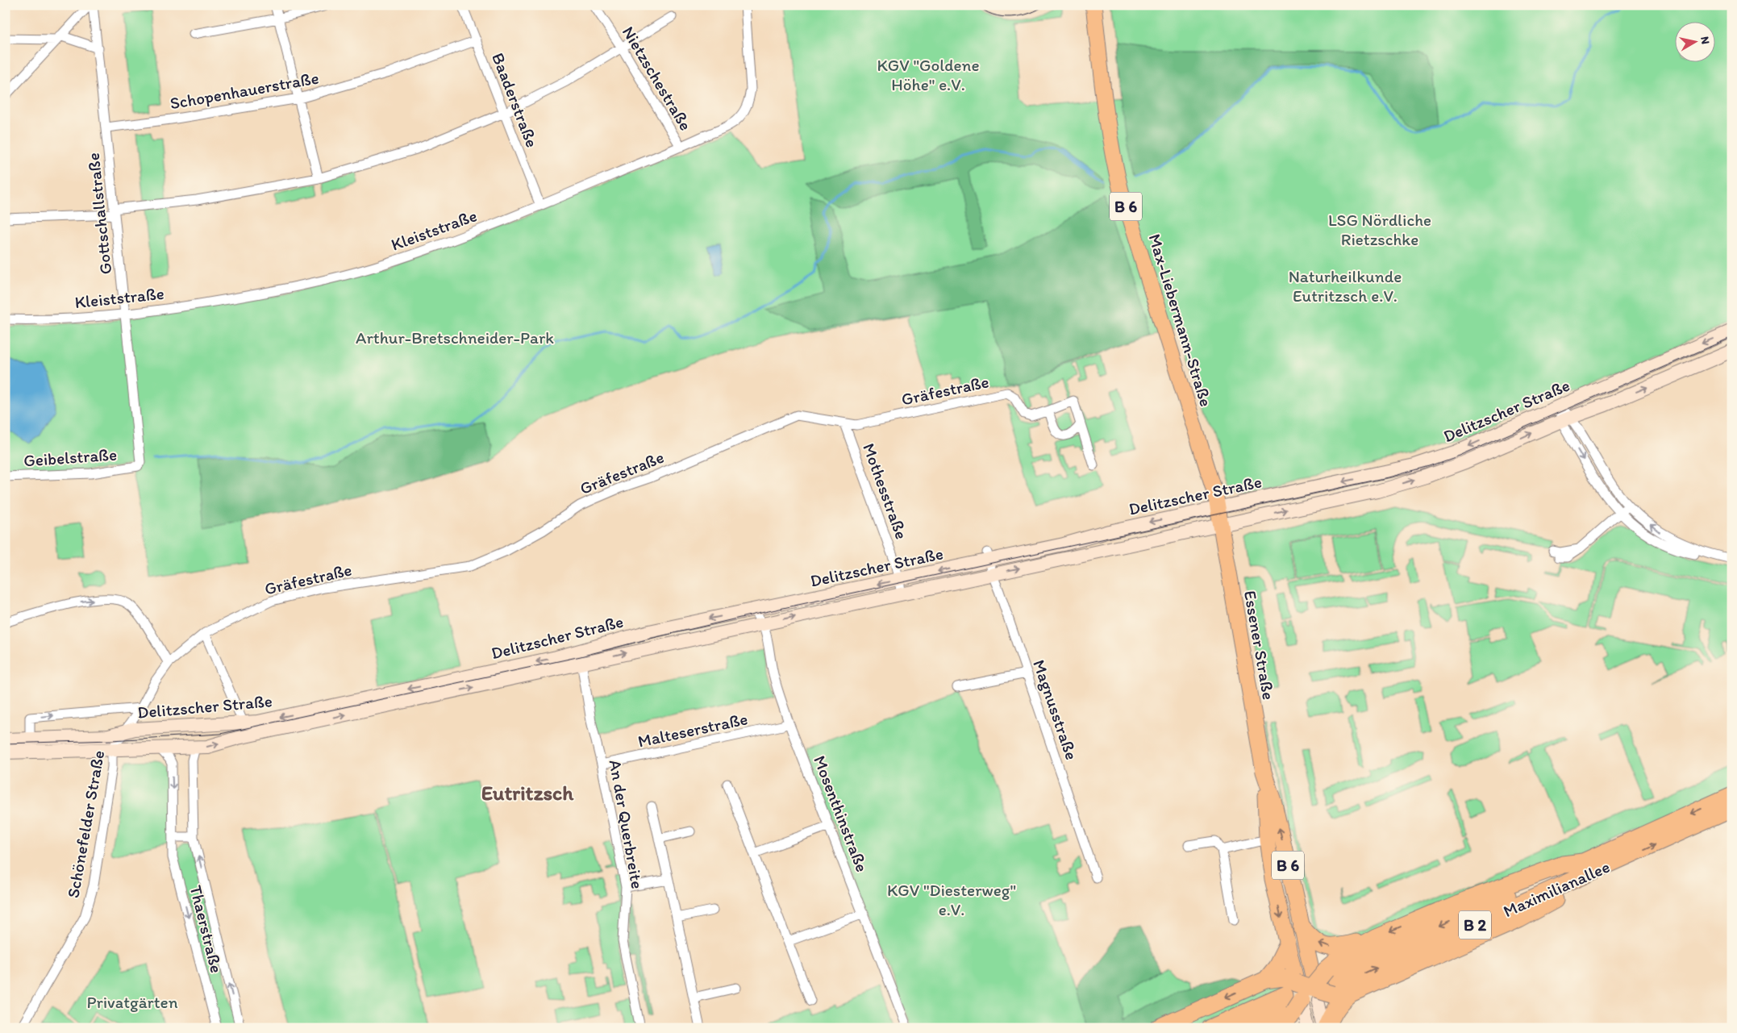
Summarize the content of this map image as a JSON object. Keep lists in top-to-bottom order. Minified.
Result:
{"streets":{"highway":["Maximilianallee","B 2"],"main road":["B 6","Max-Liebermann-Straße","Delitzscher Straße","Essener Straße"],"street":["Nietzschestraße","Schopenhauerstraße","Baaderstraße","Gottschallstraße","Kleiststraße","Gräfestraße","Geibelstraße","Mothesstraße","Magnusstraße","Malteserstraße","Mosenthinstraße","Schönefelder Straße","An der Querbreite","Thaerstraße"]},"crossings":[["Nietzschestraße","Kleiststraße"],["Schopenhauerstraße","Baaderstraße"],["Schopenhauerstraße","Gottschallstraße"],["Baaderstraße","Kleiststraße"],["Gottschallstraße","Kleiststraße"],["Gottschallstraße","Geibelstraße"],["Max-Liebermann-Straße","Delitzscher Straße"],["Max-Liebermann-Straße","Essener Straße"],["Gräfestraße","Mothesstraße"],["Gräfestraße","Schönefelder Straße"],["Delitzscher Straße","Mothesstraße"],["Delitzscher Straße","Essener Straße"],["Delitzscher Straße","Magnusstraße"],["Delitzscher Straße","Mosenthinstraße"],["Delitzscher Straße","Schönefelder Straße"],["Delitzscher Straße","An der Querbreite"],["Delitzscher Straße","Thaerstraße"],["Essener Straße","Maximilianallee"],["Malteserstraße","Mosenthinstraße"],["Malteserstraße","An der Querbreite"],["Maximilianallee","B 2"]],"districts":["Eutritzsch"],"parks":["KGV \"Goldene Höhe\" e.V.","LSG Nördliche Rietzschke","Naturheilkunde Eutritzsch e.V.","Arthur-Bretschneider-Park","KGV \"Diesterweg\" e.V.","Privatgärten"],"north":"right"}
